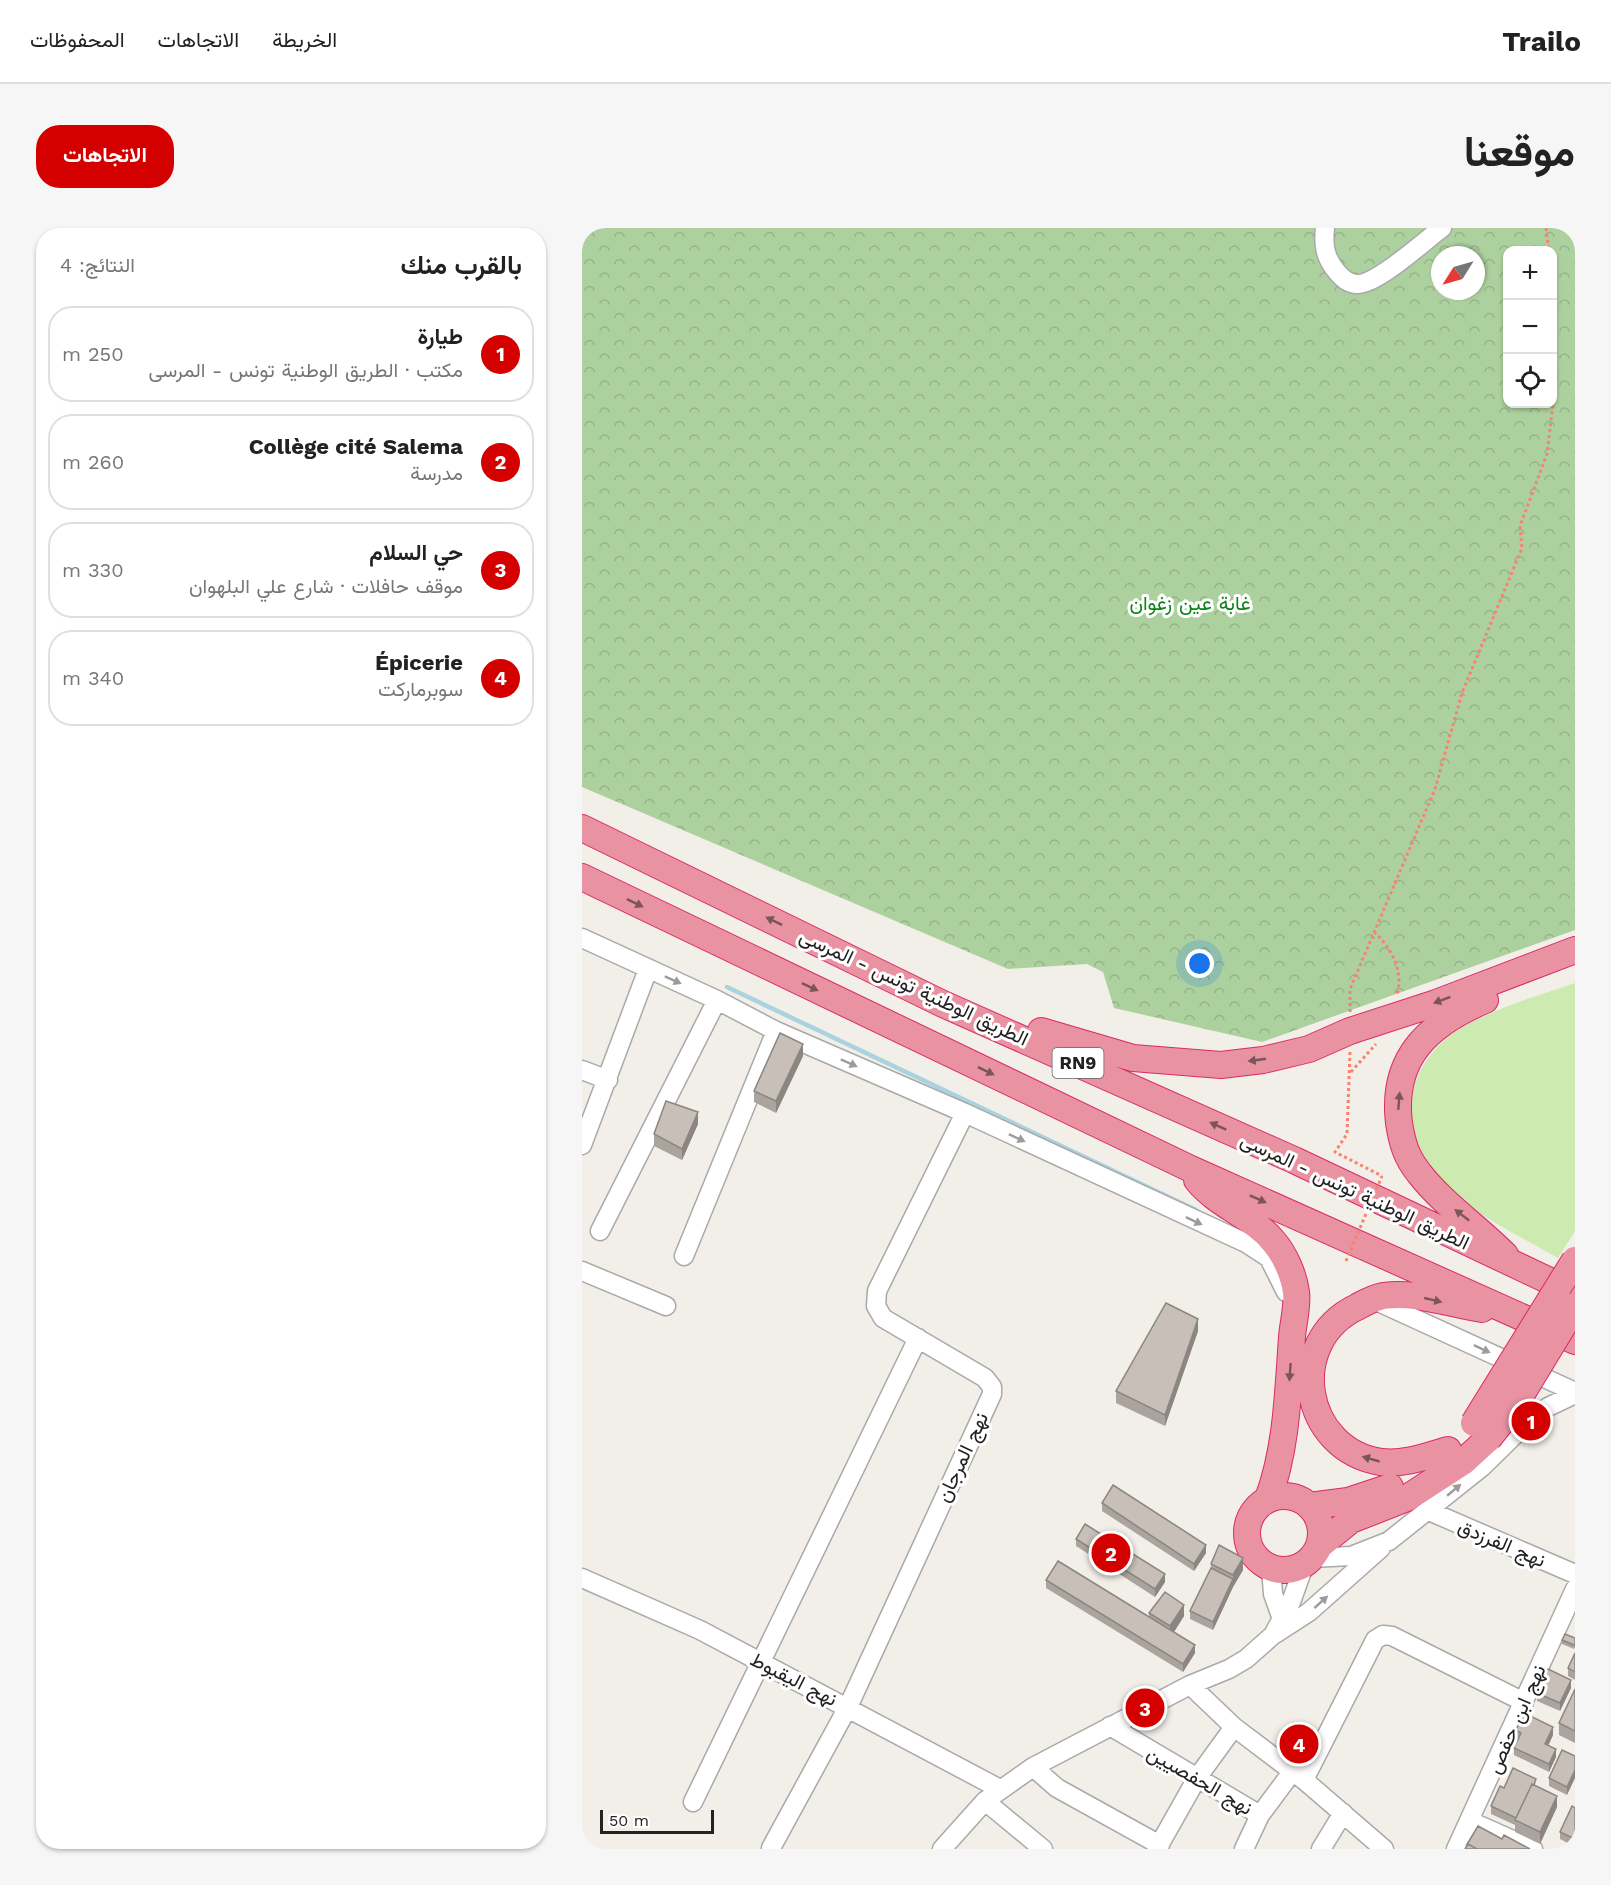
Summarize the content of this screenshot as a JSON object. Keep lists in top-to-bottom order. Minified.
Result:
{"streets":{"highway":["الطريق الوطنية تونس - المرسى","RN9"],"street":["نهج المرجان","نهج الفرزدق","نهج اليقبوط","نهج ابن حفص","نهج الحفصيين"]},"crossings":[["نهج المرجان","نهج اليقبوط"]],"parks":["غابة عين زغوان"],"scale_bar":"50 m","north":"bottom left","page":{"header":"Trailo","nav":["الخريطة","الاتجاهات","المحفوظات"],"title":"موقعنا","buttons":"الاتجاهات","heading":["بالقرب منك","النتائج: 4"],"map_buttons":["+","−"],"list":[{"mark":"1","name":"طيارة","note":"مكتب · الطريق الوطنية تونس - المرسى","value":"250 m"},{"mark":"2","name":"Collège cité Salema","note":"مدرسة","value":"260 m"},{"mark":"3","name":"حي السلام","note":"موقف حافلات · شارع علي البلهوان","value":"330 m"},{"mark":"4","name":"Épicerie","note":"سوبرماركت","value":"340 m"}],"pins":["1","2","3","4"],"scale":"50 m"}}
